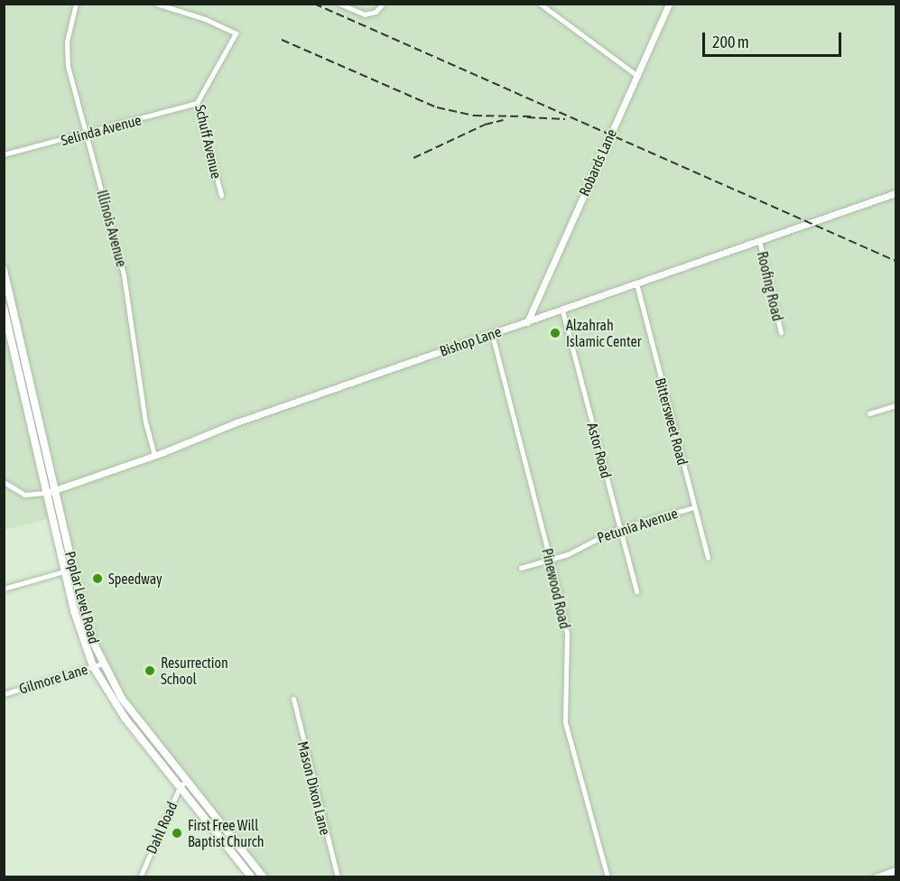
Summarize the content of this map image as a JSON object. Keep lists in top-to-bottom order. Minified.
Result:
{"streets":{"main road":["Poplar Level Road"],"street":["Selinda Avenue","Schuff Avenue","Robards Lane","Illinois Avenue","Roofing Road","Bishop Lane","Bittersweet Road","Astor Road","Petunia Avenue","Pinewood Road","Gilmore Lane","Mason Dixon Lane","Dahl Road"]},"crossings":[["Selinda Avenue","Schuff Avenue"],["Selinda Avenue","Illinois Avenue"],["Robards Lane","Bishop Lane"],["Illinois Avenue","Bishop Lane"],["Roofing Road","Bishop Lane"],["Bishop Lane","Bittersweet Road"],["Bishop Lane","Astor Road"],["Bishop Lane","Pinewood Road"],["Bishop Lane","Poplar Level Road"],["Bittersweet Road","Petunia Avenue"],["Astor Road","Petunia Avenue"],["Petunia Avenue","Pinewood Road"],["Poplar Level Road","Gilmore Lane"],["Poplar Level Road","Dahl Road"]],"places":["Alzahrah Islamic Center","Speedway","Resurrection School","First Free Will Baptist Church"],"scale_bar":"200 m"}
